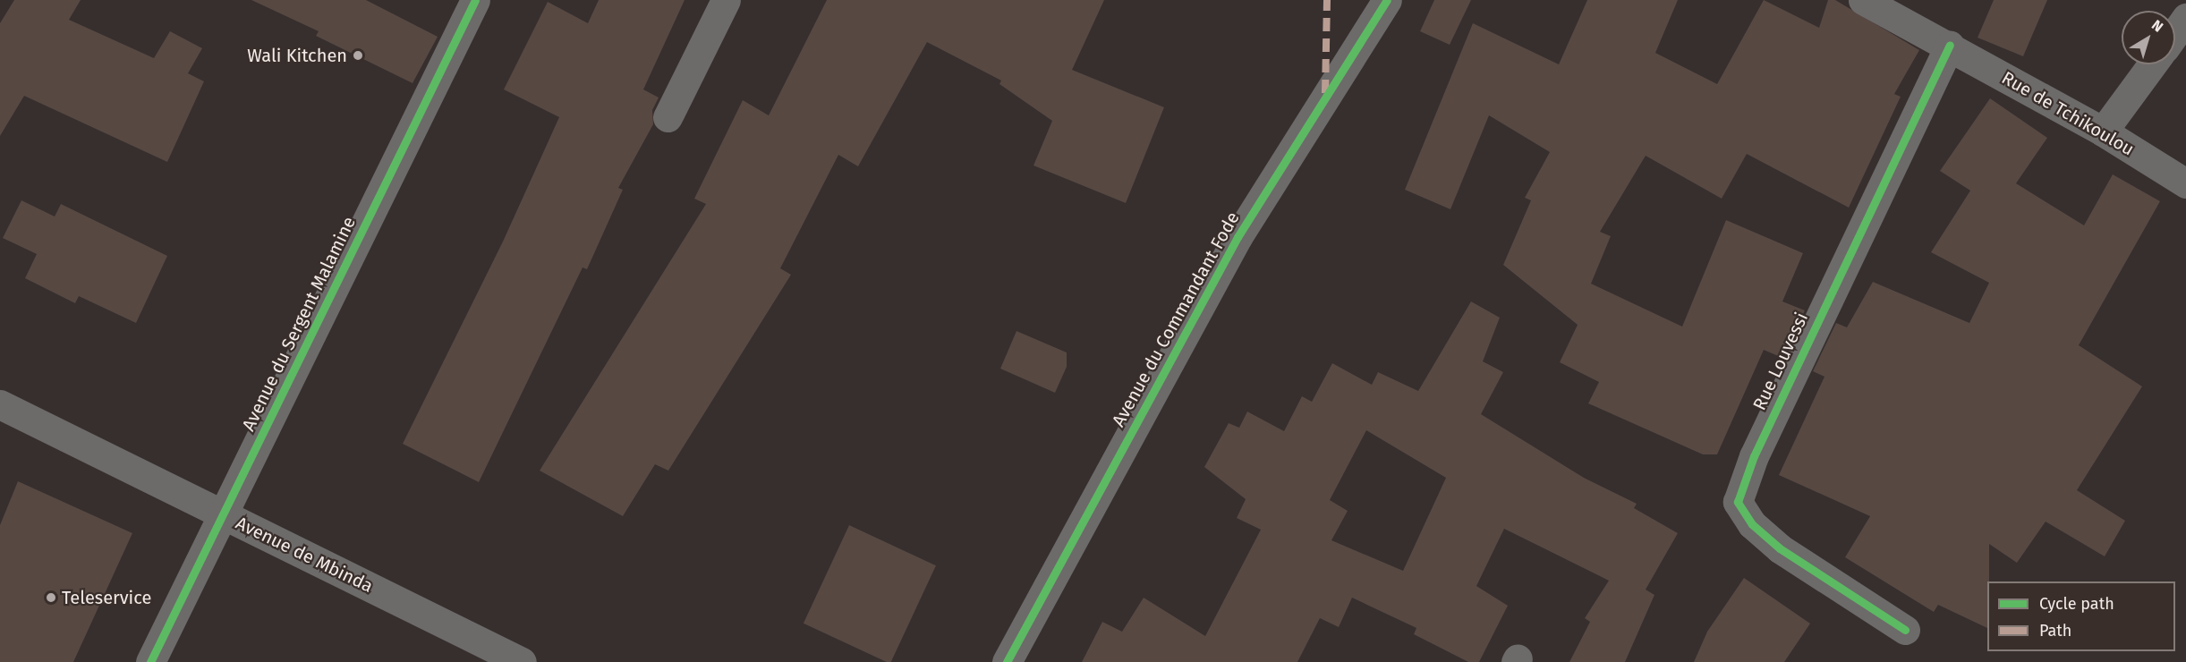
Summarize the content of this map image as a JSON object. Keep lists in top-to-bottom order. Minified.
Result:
{"streets":{"street":["Rue de Tchikoulou","Avenue du Commandant Fode","Avenue du Sergent Malamine","Rue Louvessi","Avenue de Mbinda"]},"crossings":[["Rue de Tchikoulou","Rue Louvessi"],["Avenue du Sergent Malamine","Avenue de Mbinda"]],"places":["Wali Kitchen","Teleservice"],"legend":["Cycle path","Path"],"north":"top right"}
